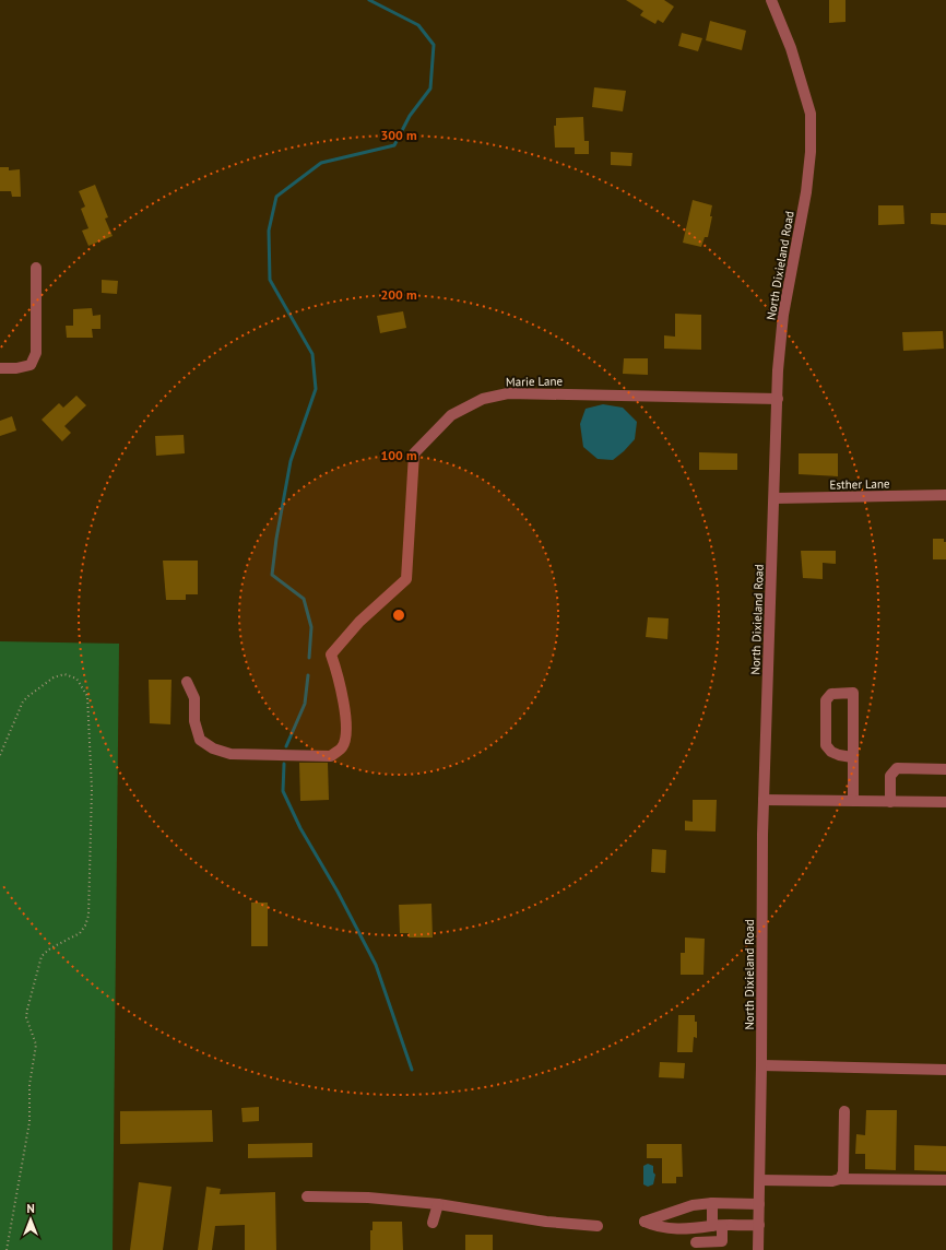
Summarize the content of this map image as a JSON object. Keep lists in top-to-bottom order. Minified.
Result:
{"streets":{"street":["North Dixieland Road","Marie Lane","Esther Lane"]},"crossings":[["North Dixieland Road","Marie Lane"],["North Dixieland Road","Esther Lane"]],"north":"top","rings":["300 m","200 m","100 m"]}
